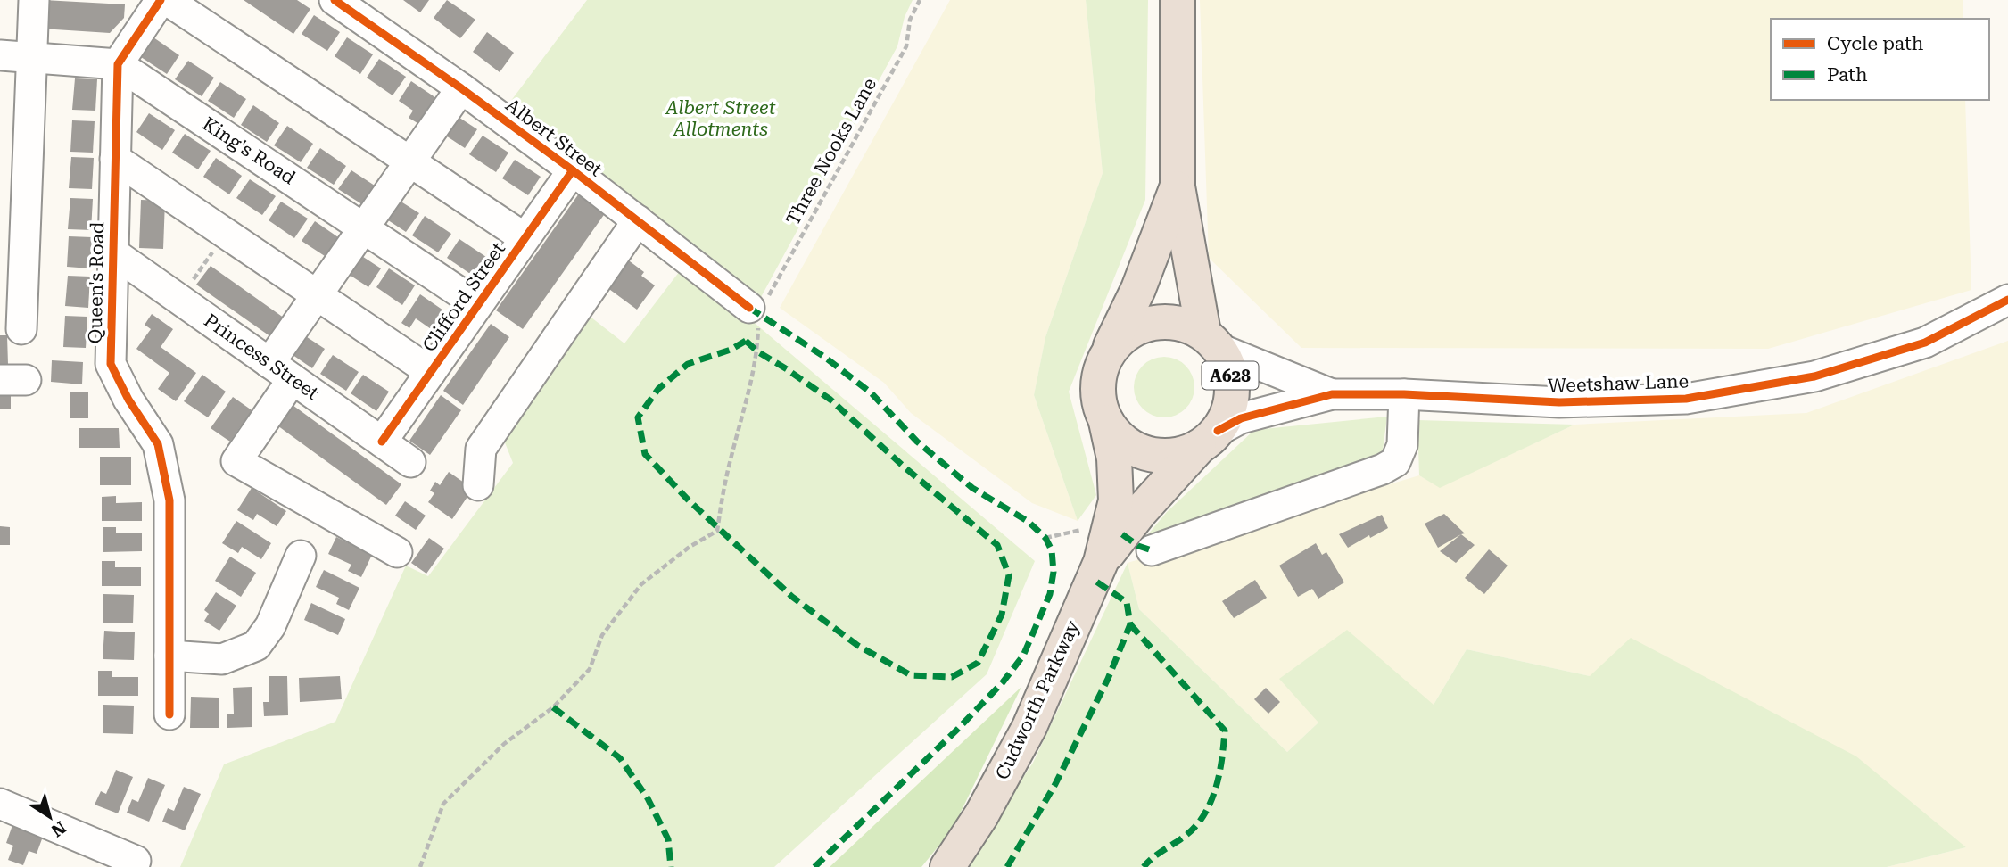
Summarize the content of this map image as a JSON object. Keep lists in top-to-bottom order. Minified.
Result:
{"streets":{"highway":["A628","Cudworth Parkway"],"street":["Albert Street","King's Road","Queen's Road","Clifford Street","Princess Street","Weetshaw Lane"],"path":["Three Nooks Lane"]},"crossings":[["Albert Street","Three Nooks Lane"],["Albert Street","Clifford Street"],["King's Road","Queen's Road"],["King's Road","Clifford Street"],["Queen's Road","Princess Street"],["Clifford Street","Princess Street"],["Weetshaw Lane","Cudworth Parkway"]],"parks":["Albert Street Allotments"],"legend":["Cycle path","Path"],"north":"bottom right"}
